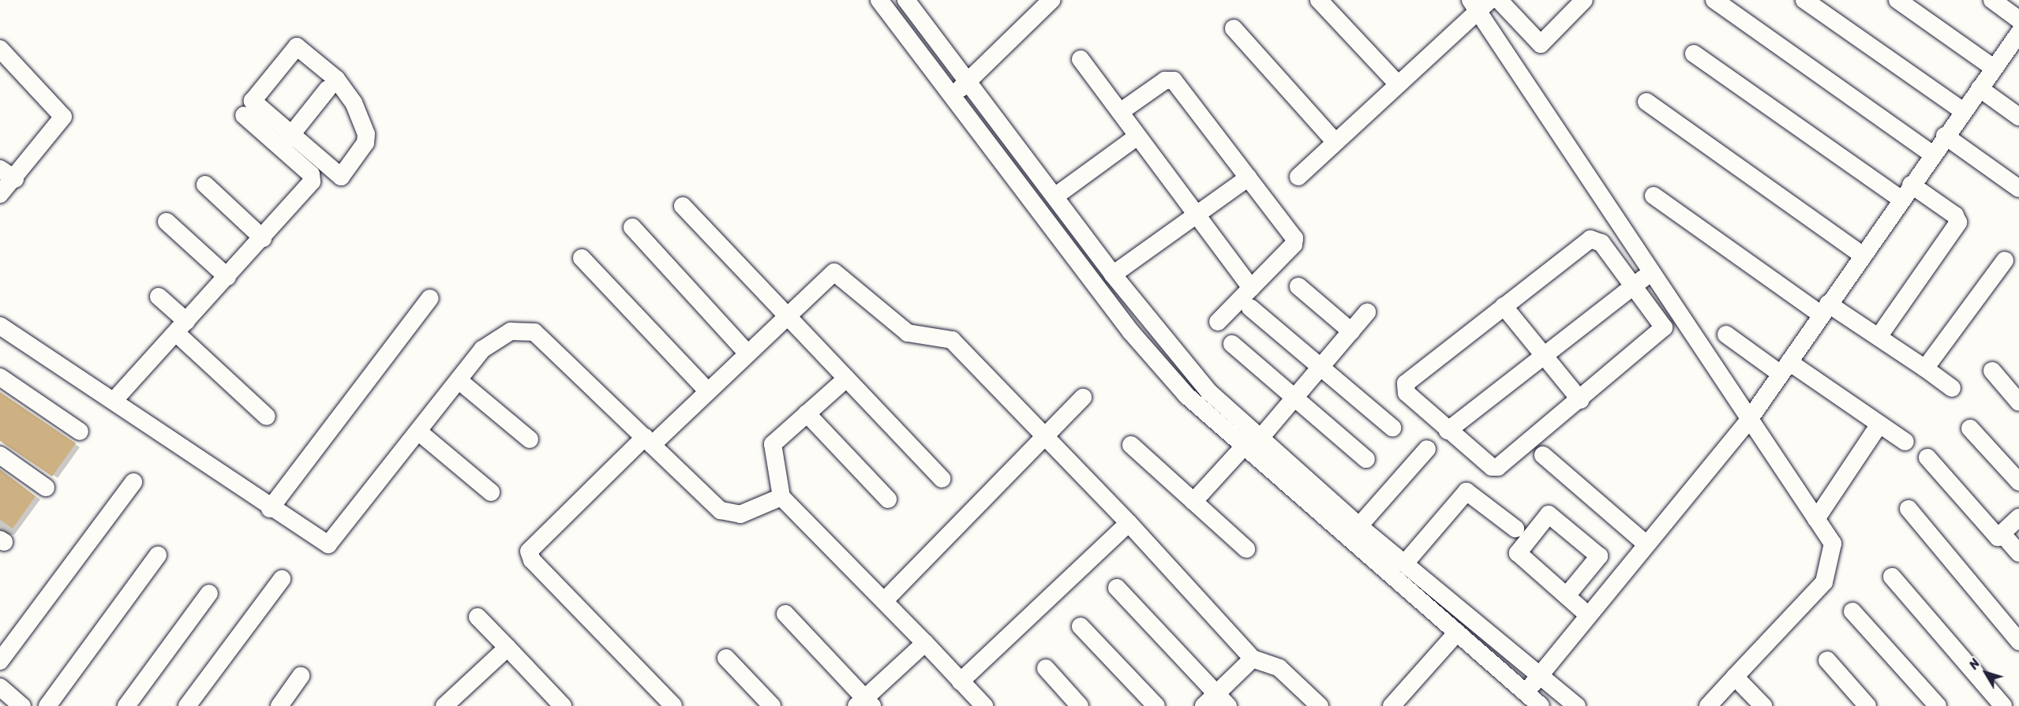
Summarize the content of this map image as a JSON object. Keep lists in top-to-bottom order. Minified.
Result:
{"north":"top left"}
